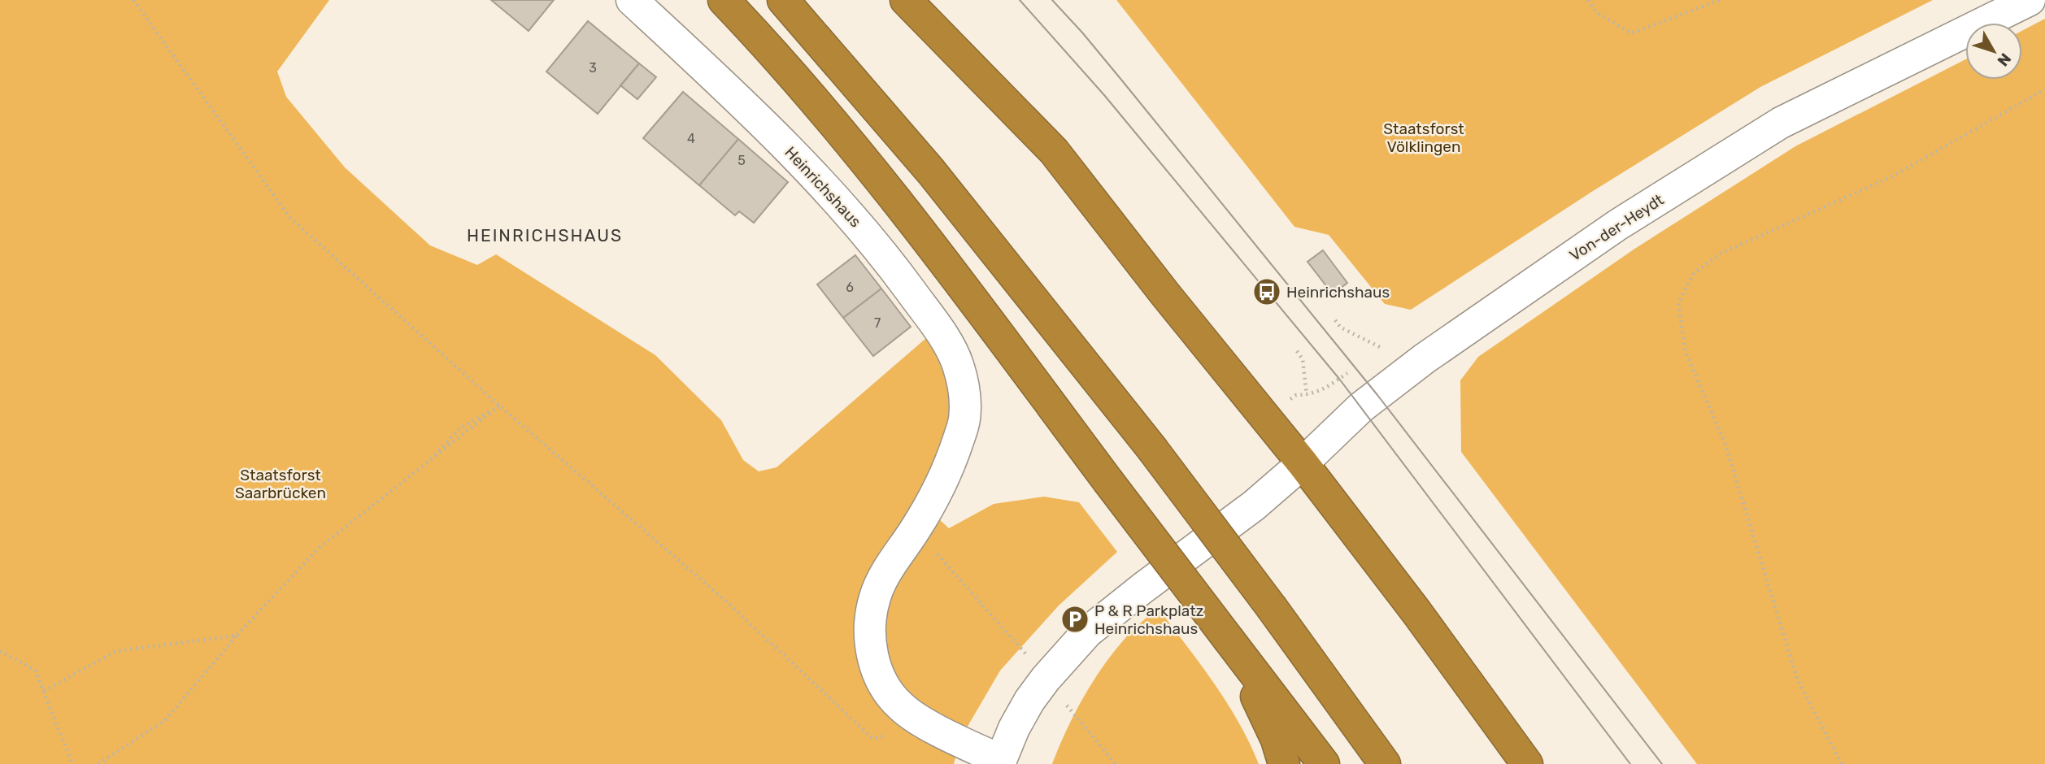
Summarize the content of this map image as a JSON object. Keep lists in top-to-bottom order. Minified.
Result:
{"streets":{"street":["Heinrichshaus","Von-der-Heydt"]},"crossings":[["Heinrichshaus","Von-der-Heydt"]],"districts":["HEINRICHSHAUS"],"parks":["Staatsforst Völklingen","Staatsforst Saarbrücken"],"places":{"bus stop":["Heinrichshaus"],"parking":["P & R Parkplatz Heinrichshaus"]},"house_numbers":["3","4","5","6","7"],"north":"bottom right"}
